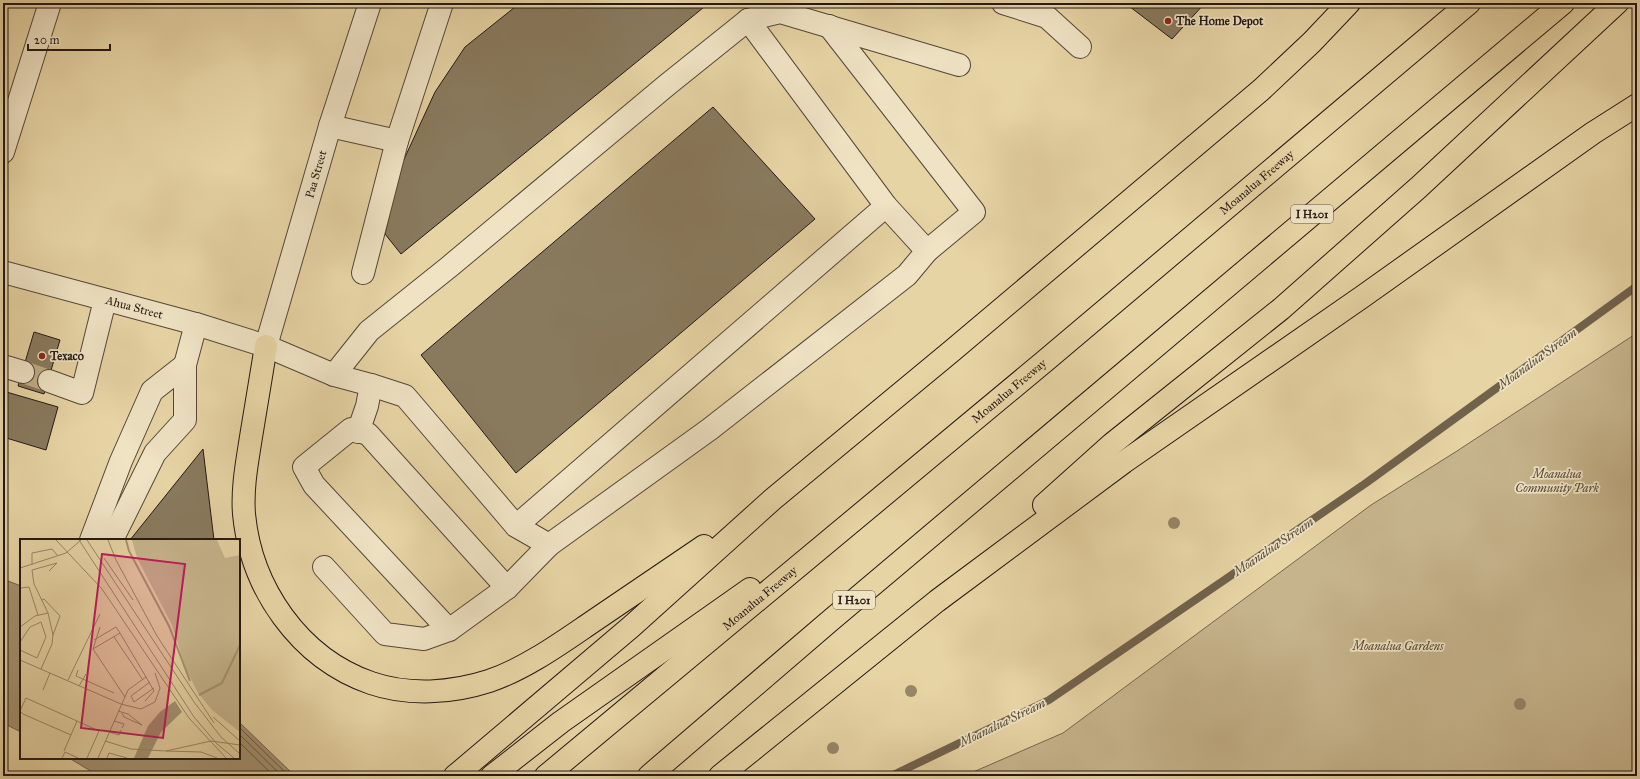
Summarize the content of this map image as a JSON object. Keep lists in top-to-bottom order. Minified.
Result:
{"streets":{"highway":["Moanalua Freeway","I H201"],"street":["Paa Street","Ahua Street"]},"crossings":[["Paa Street","Ahua Street"]],"water":["Moanalua Stream"],"parks":["Moanalua Community Park","Moanalua Gardens"],"places":["The Home Depot","Texaco"],"scale_bar":"20 m"}
